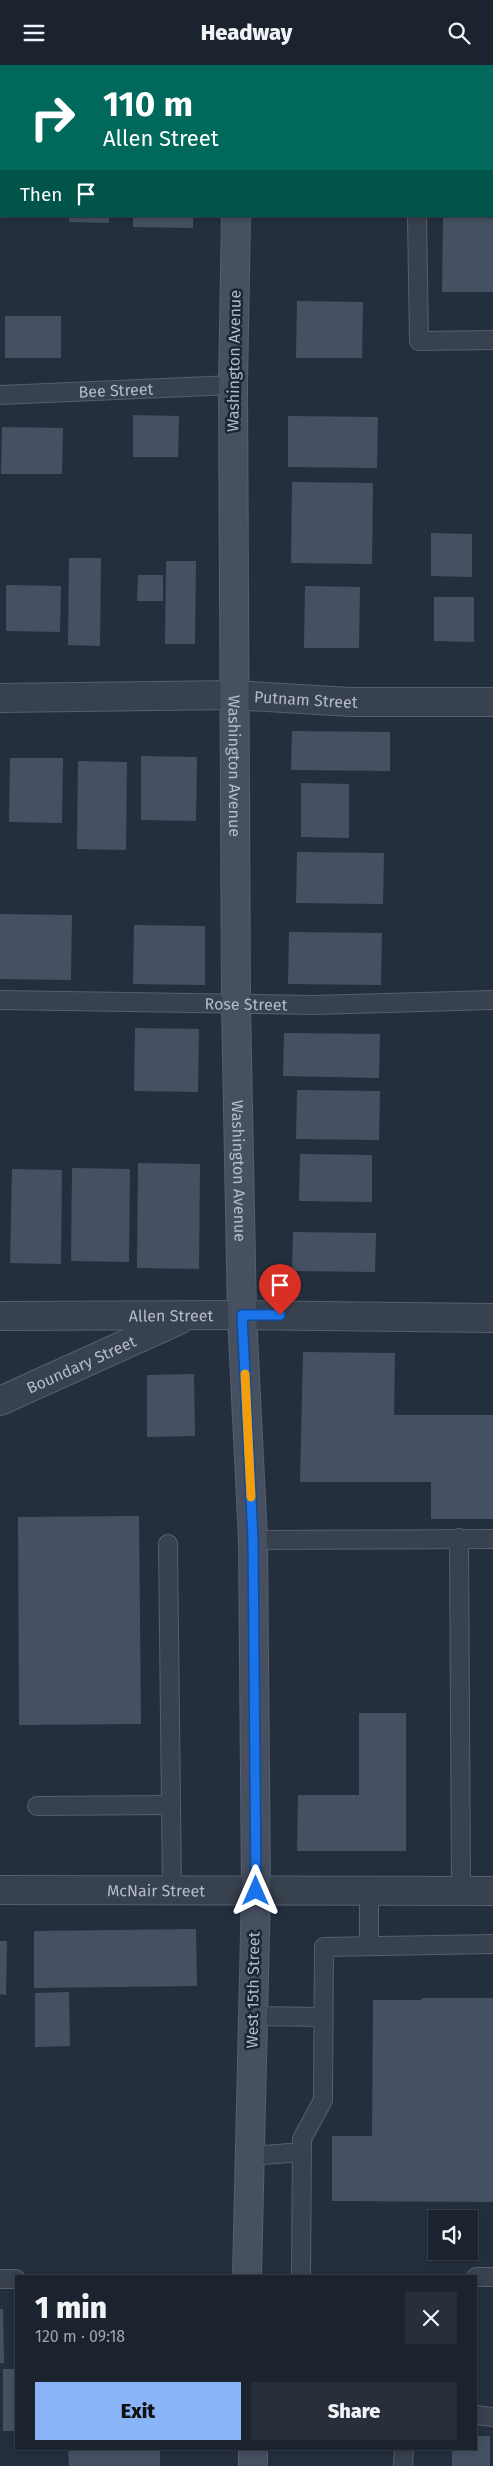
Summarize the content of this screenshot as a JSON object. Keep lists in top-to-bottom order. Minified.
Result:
{"streets":{"main road":["Washington Avenue","West 15th Street"],"street":["Putnam Street","Allen Street","Boundary Street","McNair Street"],"lane":["Bee Street","Rose Street"]},"crossings":[["Washington Avenue","Bee Street"],["Washington Avenue","Putnam Street"],["Washington Avenue","Rose Street"],["Washington Avenue","Allen Street"],["Washington Avenue","West 15th Street"],["Allen Street","Boundary Street"],["Allen Street","West 15th Street"],["McNair Street","West 15th Street"]],"page":{"header":"Headway","turn":["110 m","Allen Street"],"then":"Then","heading":["1 min","120 m · 09:18"],"buttons":["Exit","Share"]}}
